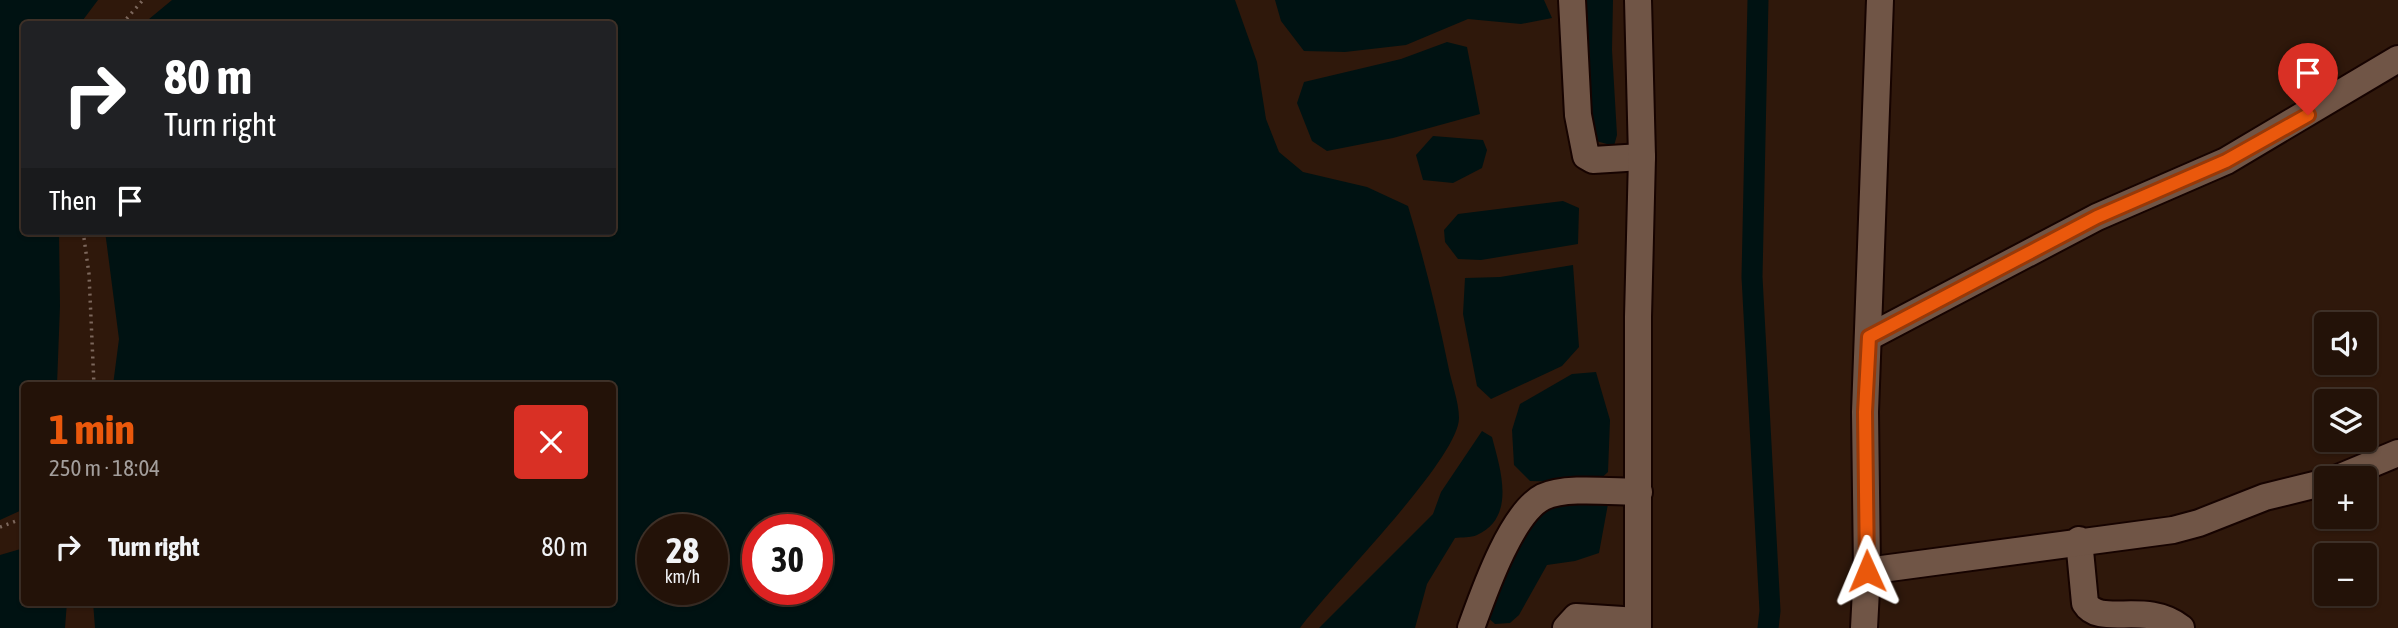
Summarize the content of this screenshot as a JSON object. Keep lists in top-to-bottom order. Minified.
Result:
{"page":{"turn":["80 m","Turn right"],"then":"Then","map_buttons":["+","−"],"heading":["1 min","250 m · 18:04"],"list":[{"name":"Turn right","value":"80 m"}],"speed":"28 km/h","limit":"30"}}
